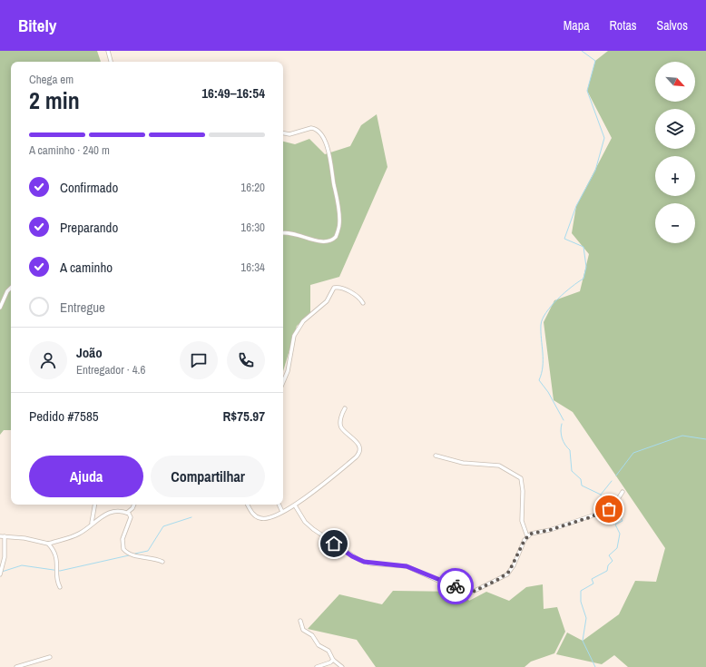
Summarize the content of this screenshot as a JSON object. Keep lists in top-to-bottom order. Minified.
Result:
{"north":"bottom right","page":{"header":"Bitely","nav":["Mapa","Rotas","Salvos"],"map_buttons":["+","−"],"heading":["2 min","Chega em","16:49–16:54"],"panel":["João","Entregador · 4.6","Pedido #7585","R$75.97"],"bar":"A caminho · 240 m","list":[["Confirmado","16:20"],["Preparando","16:30"],["A caminho","16:34"],"Entregue"],"buttons":["Ajuda","Compartilhar"]}}
